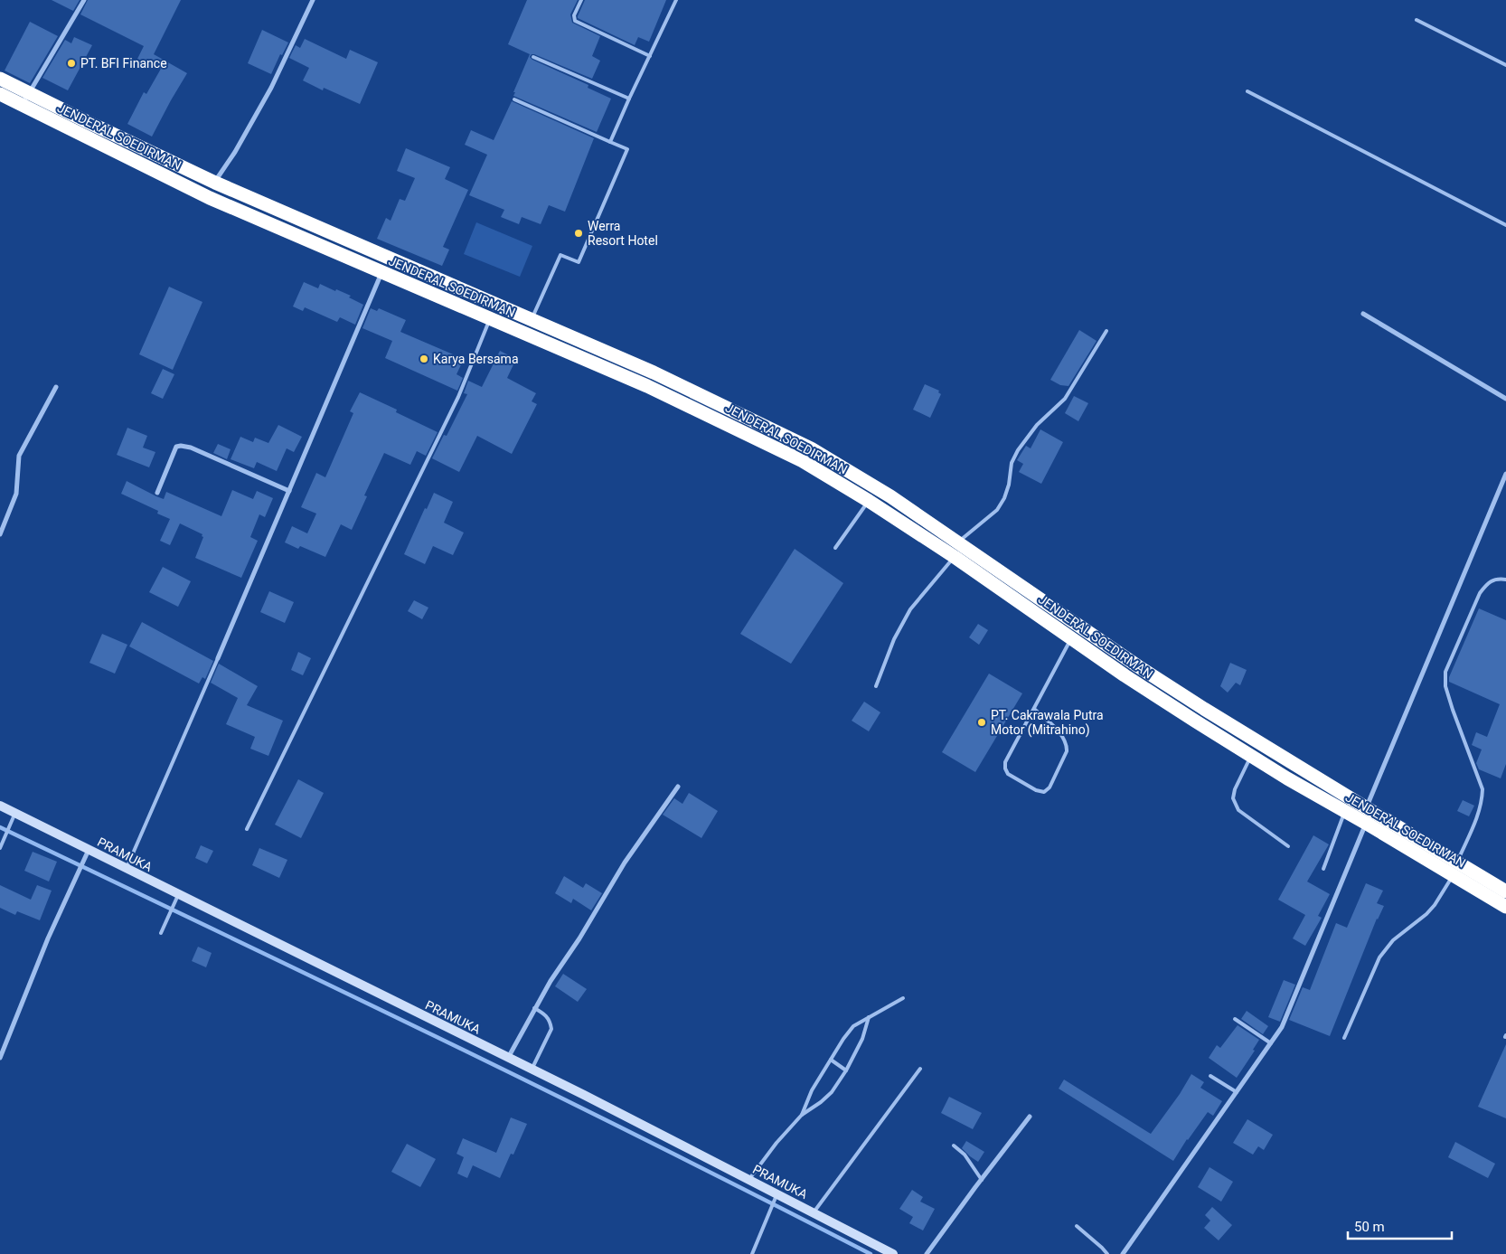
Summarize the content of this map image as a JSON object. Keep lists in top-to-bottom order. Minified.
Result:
{"streets":{"highway":["JENDERAL SOEDIRMAN"],"street":["PRAMUKA"]},"places":["PT. BFI Finance","Werra Resort Hotel","Karya Bersama","PT. Cakrawala Putra Motor (Mitrahino)"],"scale_bar":"50 m"}
